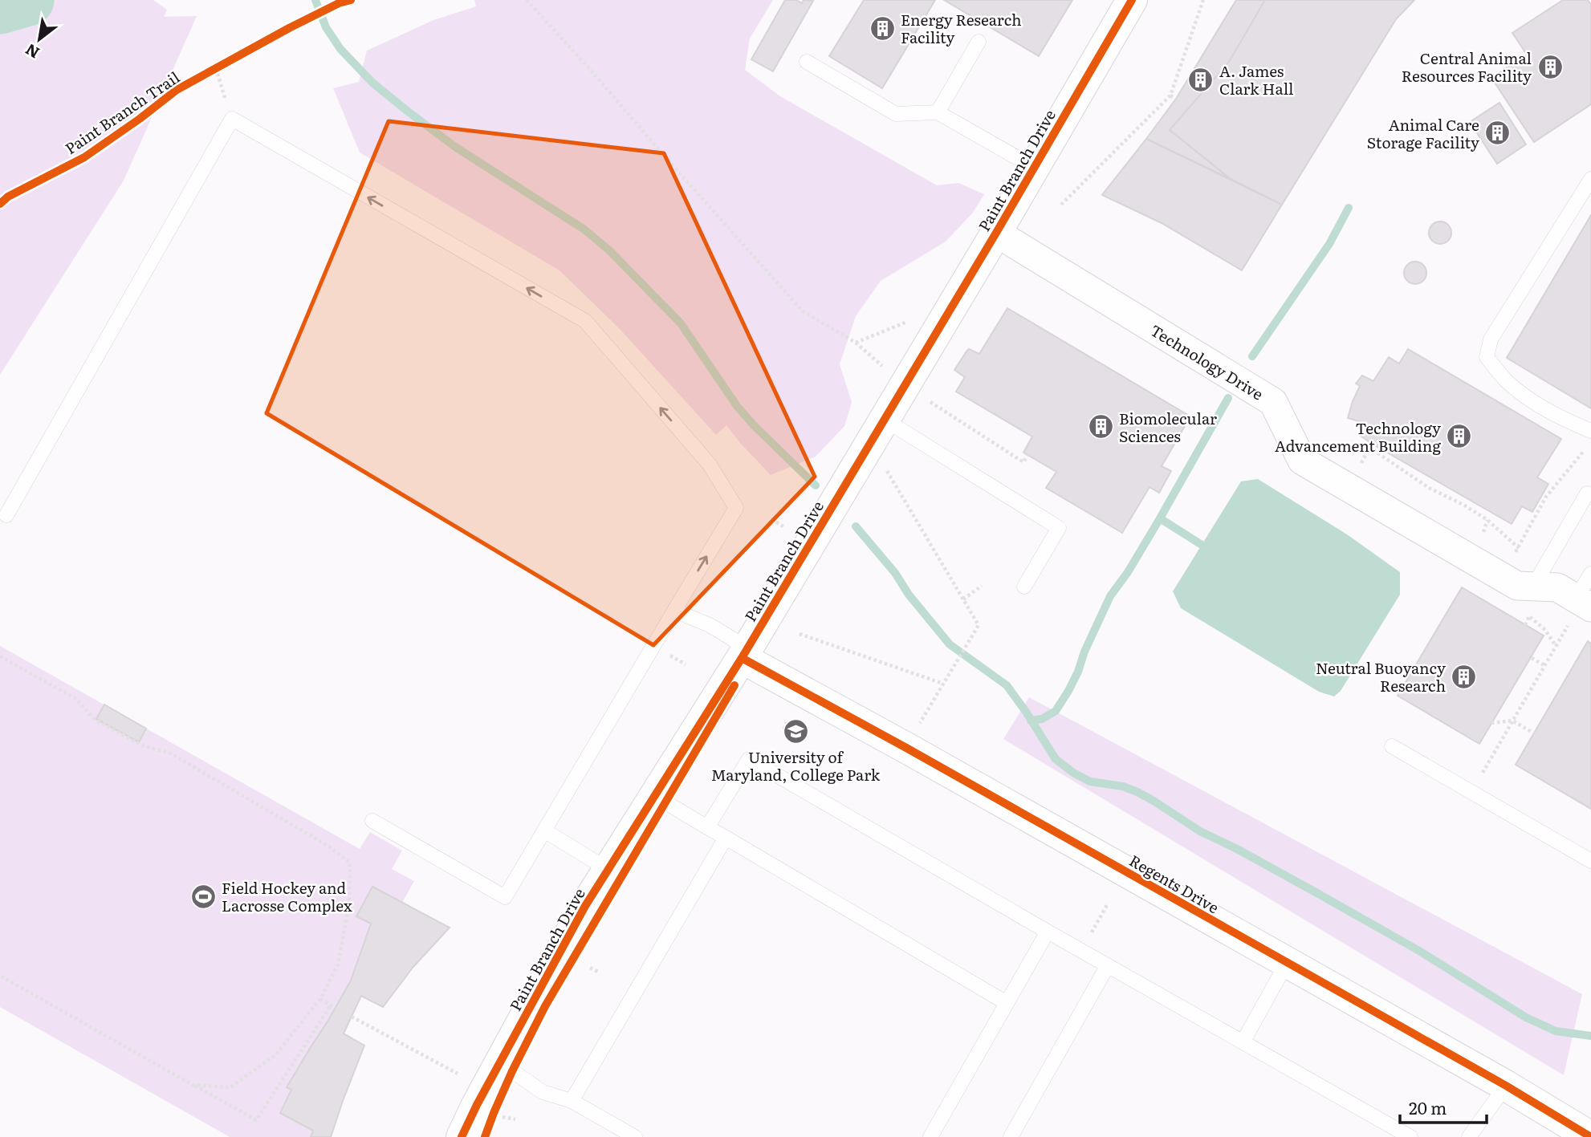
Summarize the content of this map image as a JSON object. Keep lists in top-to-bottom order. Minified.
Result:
{"streets":{"street":["Paint Branch Drive","Technology Drive","Regents Drive"],"cycle path":["Paint Branch Trail"]},"crossings":[["Paint Branch Drive","Technology Drive"],["Paint Branch Drive","Regents Drive"]],"places":{"building":["Energy Research Facility","Central Animal Resources Facility","A. James Clark Hall","Animal Care Storage Facility","Biomolecular Sciences","Technology Advancement Building","Neutral Buoyancy Research"],"school or university":["University of Maryland, College Park"],"sports":["Field Hockey and Lacrosse Complex"]},"scale_bar":"20 m","north":"bottom left"}
